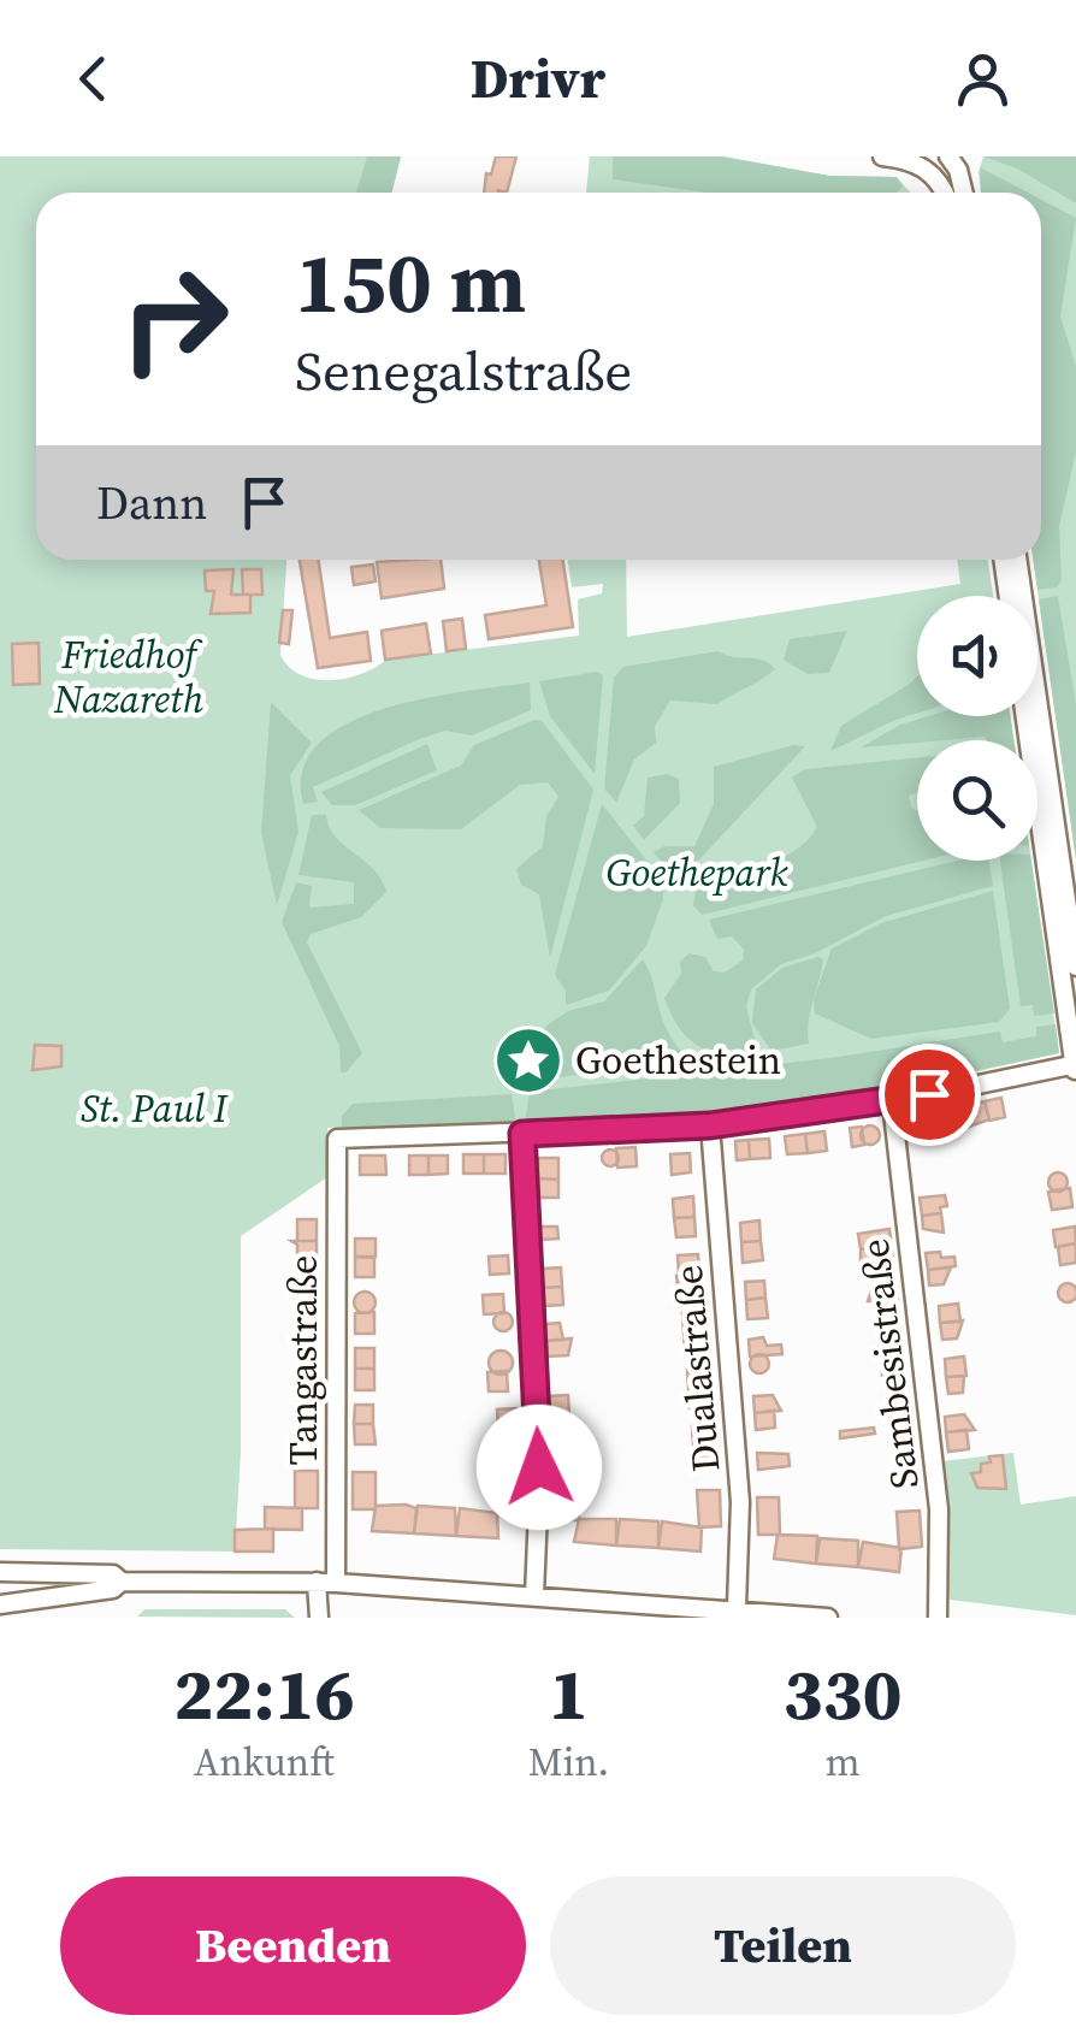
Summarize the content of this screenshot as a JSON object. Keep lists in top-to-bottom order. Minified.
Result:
{"streets":{"street":["Tangastraße","Sambesistraße","Dualastraße"]},"parks":["Friedhof Nazareth","Goethepark","St. Paul I"],"places":{"place":["Goethestein"]},"page":{"header":"Drivr","turn":["150 m","Senegalstraße"],"then":"Dann","eta":["22:16","Ankunft","1","Min.","330","m"],"buttons":["Beenden","Teilen"]}}
